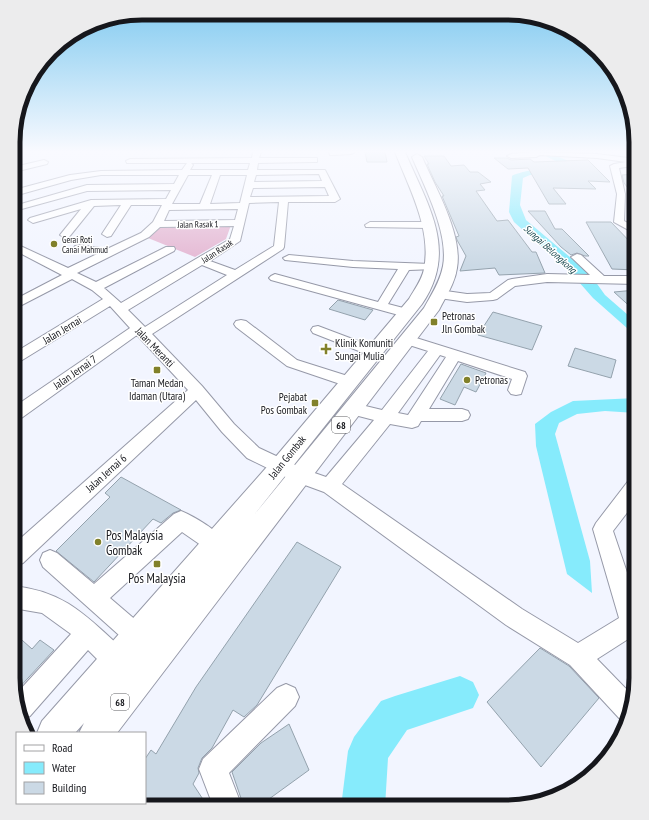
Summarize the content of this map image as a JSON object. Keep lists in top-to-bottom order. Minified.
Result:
{"streets":{"main road":["68","Jalan Gombak"],"street":["Jalan Rasak 1","Jalan Rasak","Jalan Jernai","Jalan Meranti","Jalan Jernai 7","Jalan Jernai 6"]},"crossings":[["Jalan Rasak 1","Jalan Rasak"],["Jalan Rasak","Jalan Jernai"],["Jalan Rasak","Jalan Meranti"],["Jalan Jernai","Jalan Meranti"],["Jalan Meranti","Jalan Jernai 7"],["Jalan Meranti","Jalan Gombak"],["Jalan Meranti","Jalan Jernai 6"]],"water":["Sungai Belongkong"],"places":{"other":["Gerai Roti Canai Mahmud","Petronas","Pos Malaysia Gombak"],"transit":["Petronas Jln Gombak","Taman Medan Idaman (Utara)","Pejabat Pos Gombak","Pos Malaysia"],"health":["Klinik Komuniti Sungai Mulia"]},"legend":["Road","Water","Building"]}
